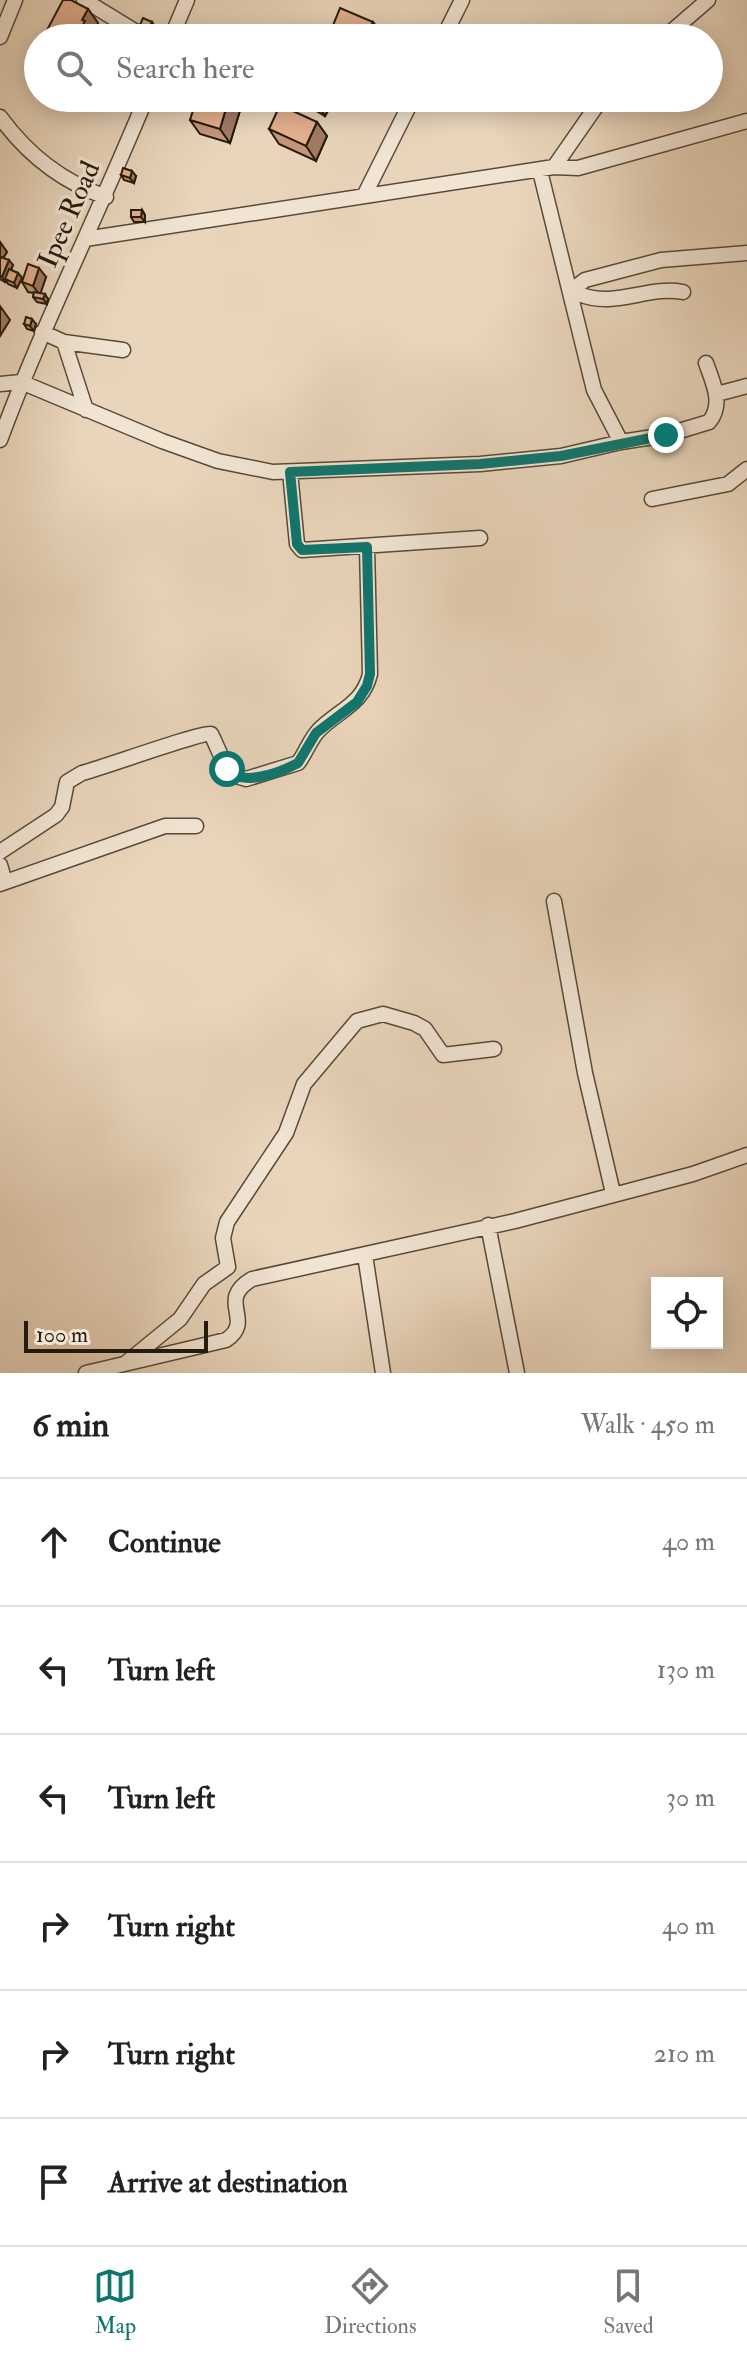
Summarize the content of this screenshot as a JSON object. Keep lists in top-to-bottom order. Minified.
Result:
{"streets":{"street":["Ipee Road"]},"scale_bar":"100 m","page":{"search":"Search here","scale":"100 m","heading":["6 min","Walk · 450 m"],"list":[["Continue","40 m"],["Turn left","130 m"],["Turn left","30 m"],["Turn right","40 m"],["Turn right","210 m"],"Arrive at destination"],"nav":["Map","Directions","Saved"]}}
